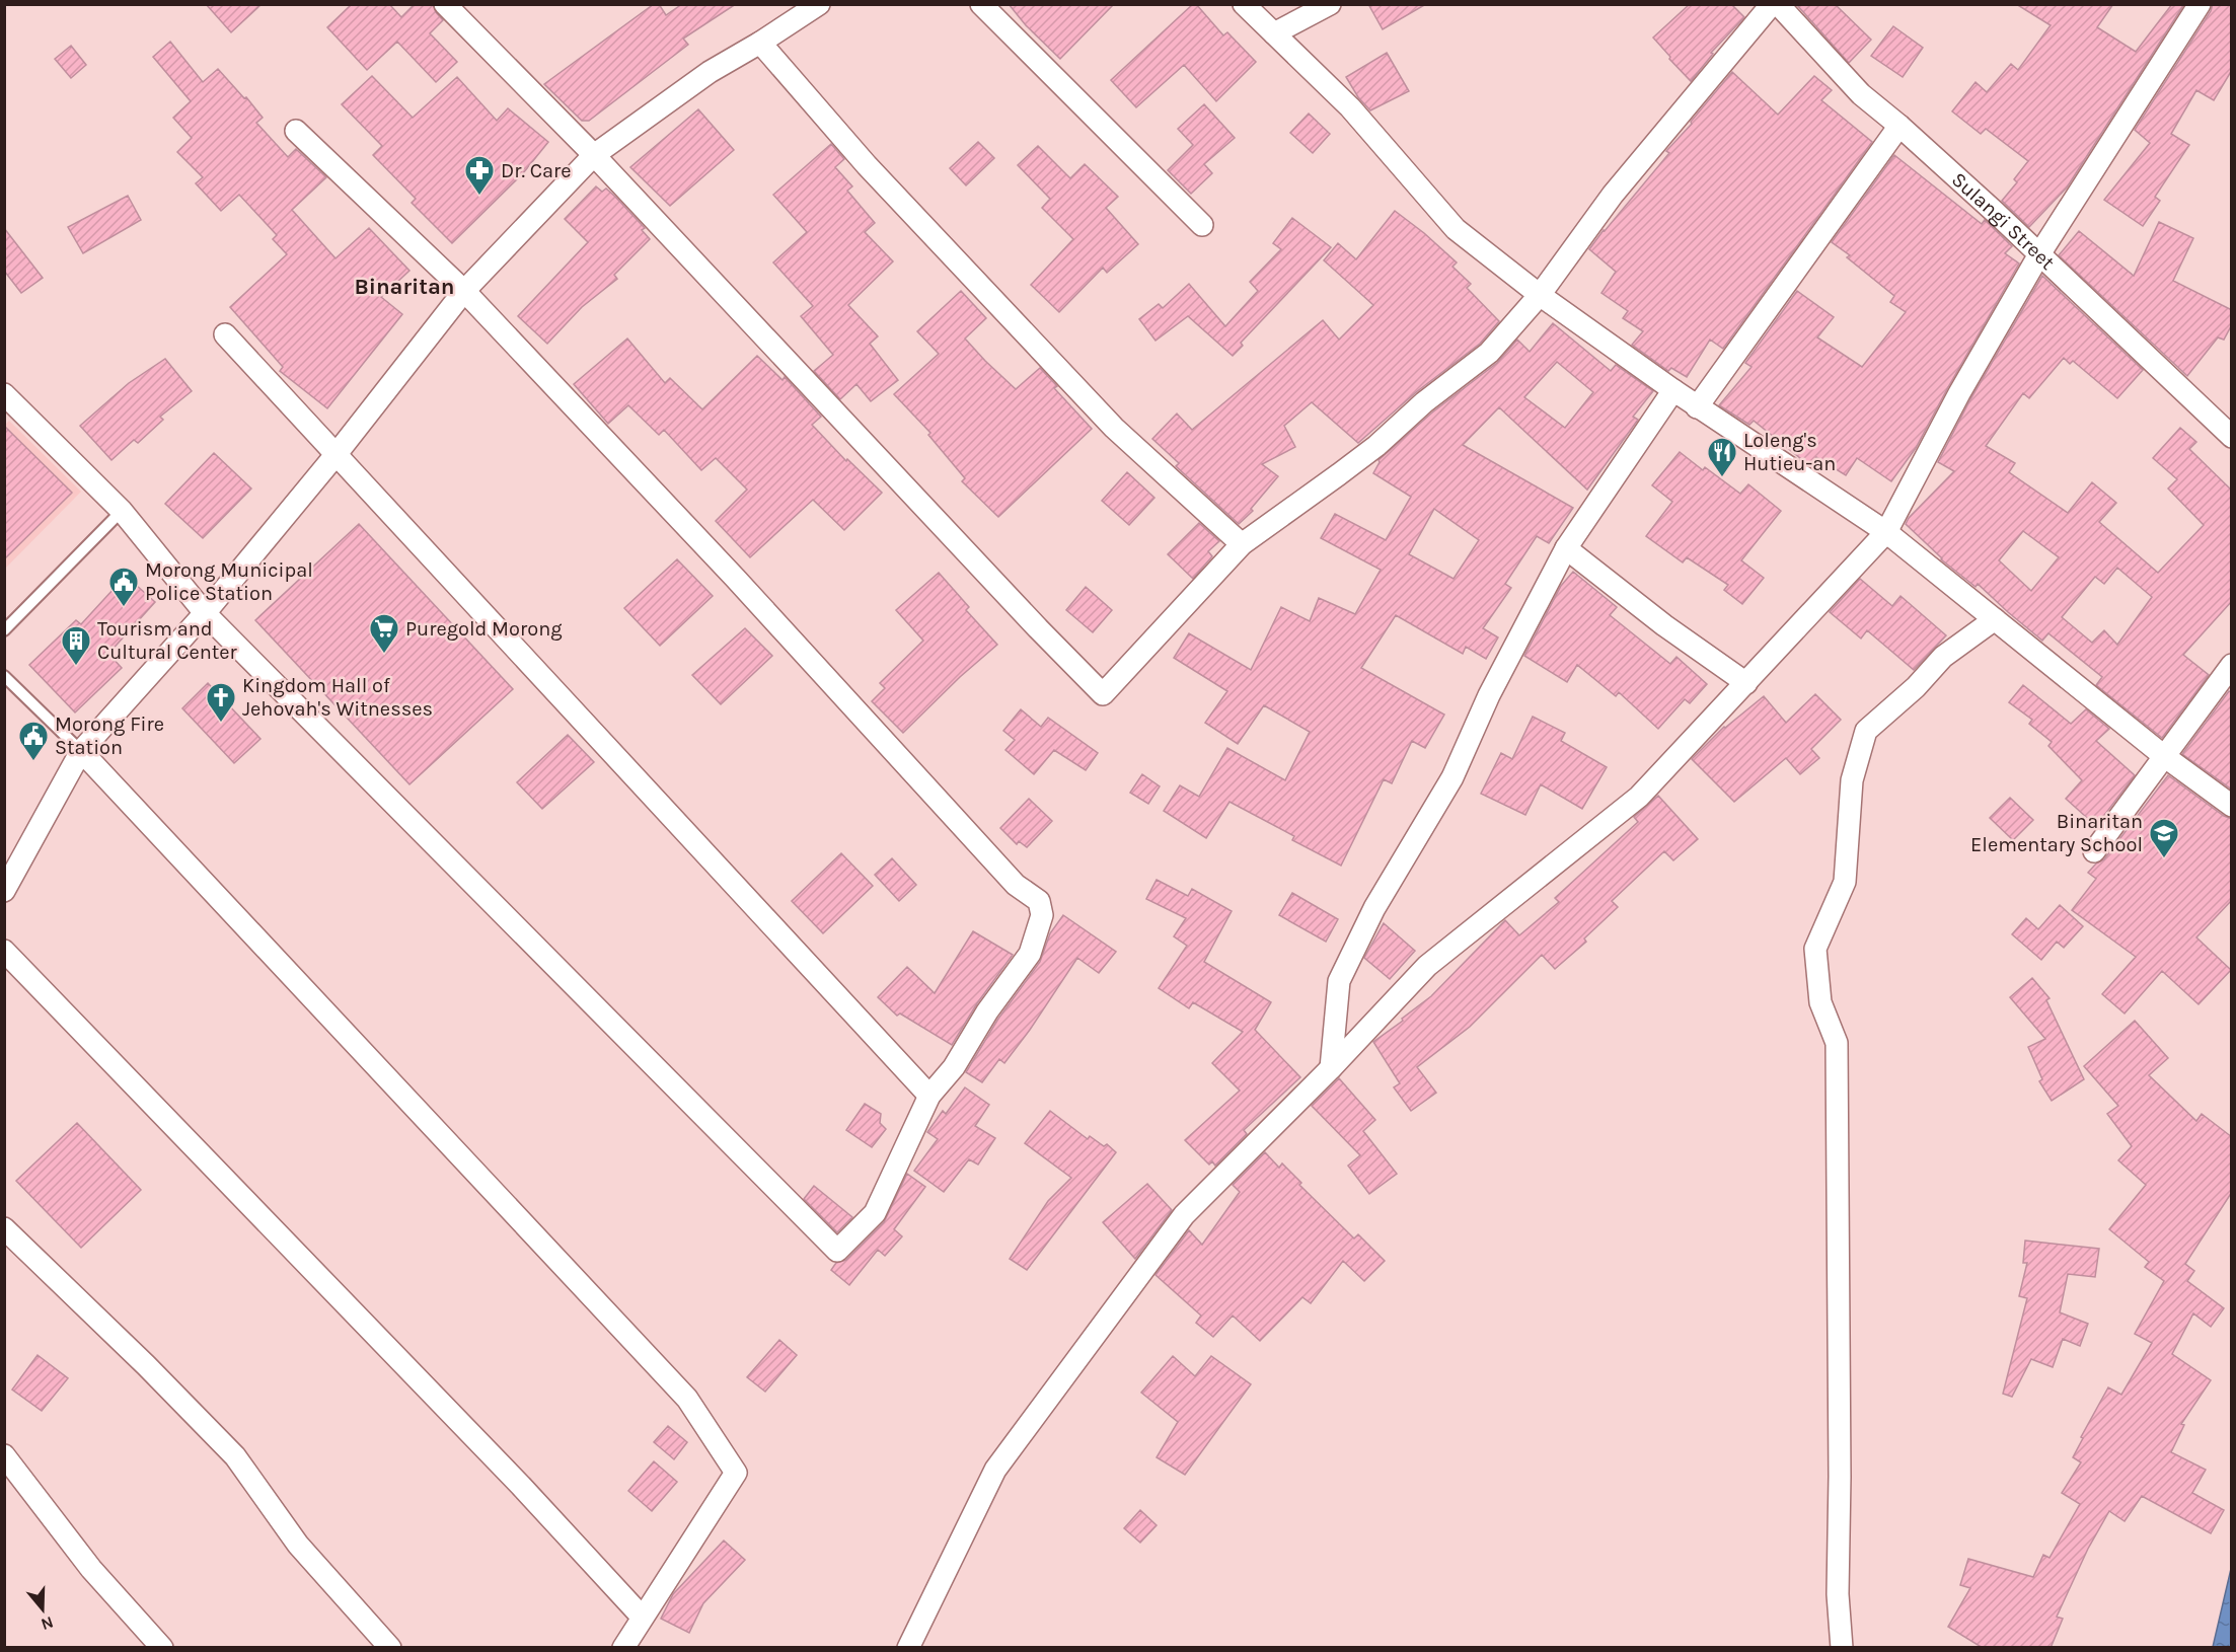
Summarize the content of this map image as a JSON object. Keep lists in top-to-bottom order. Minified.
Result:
{"streets":{"street":["Sulangi Street"]},"districts":["Binaritan"],"places":{"pharmacy":["Dr. Care"],"restaurant":["Loleng's Hutieu-an"],"public building":["Morong Municipal Police Station","Morong Fire Station"],"supermarket":["Puregold Morong"],"building":["Tourism and Cultural Center"],"church":["Kingdom Hall of Jehovah's Witnesses"],"school or university":["Binaritan Elementary School"]},"north":"bottom"}
